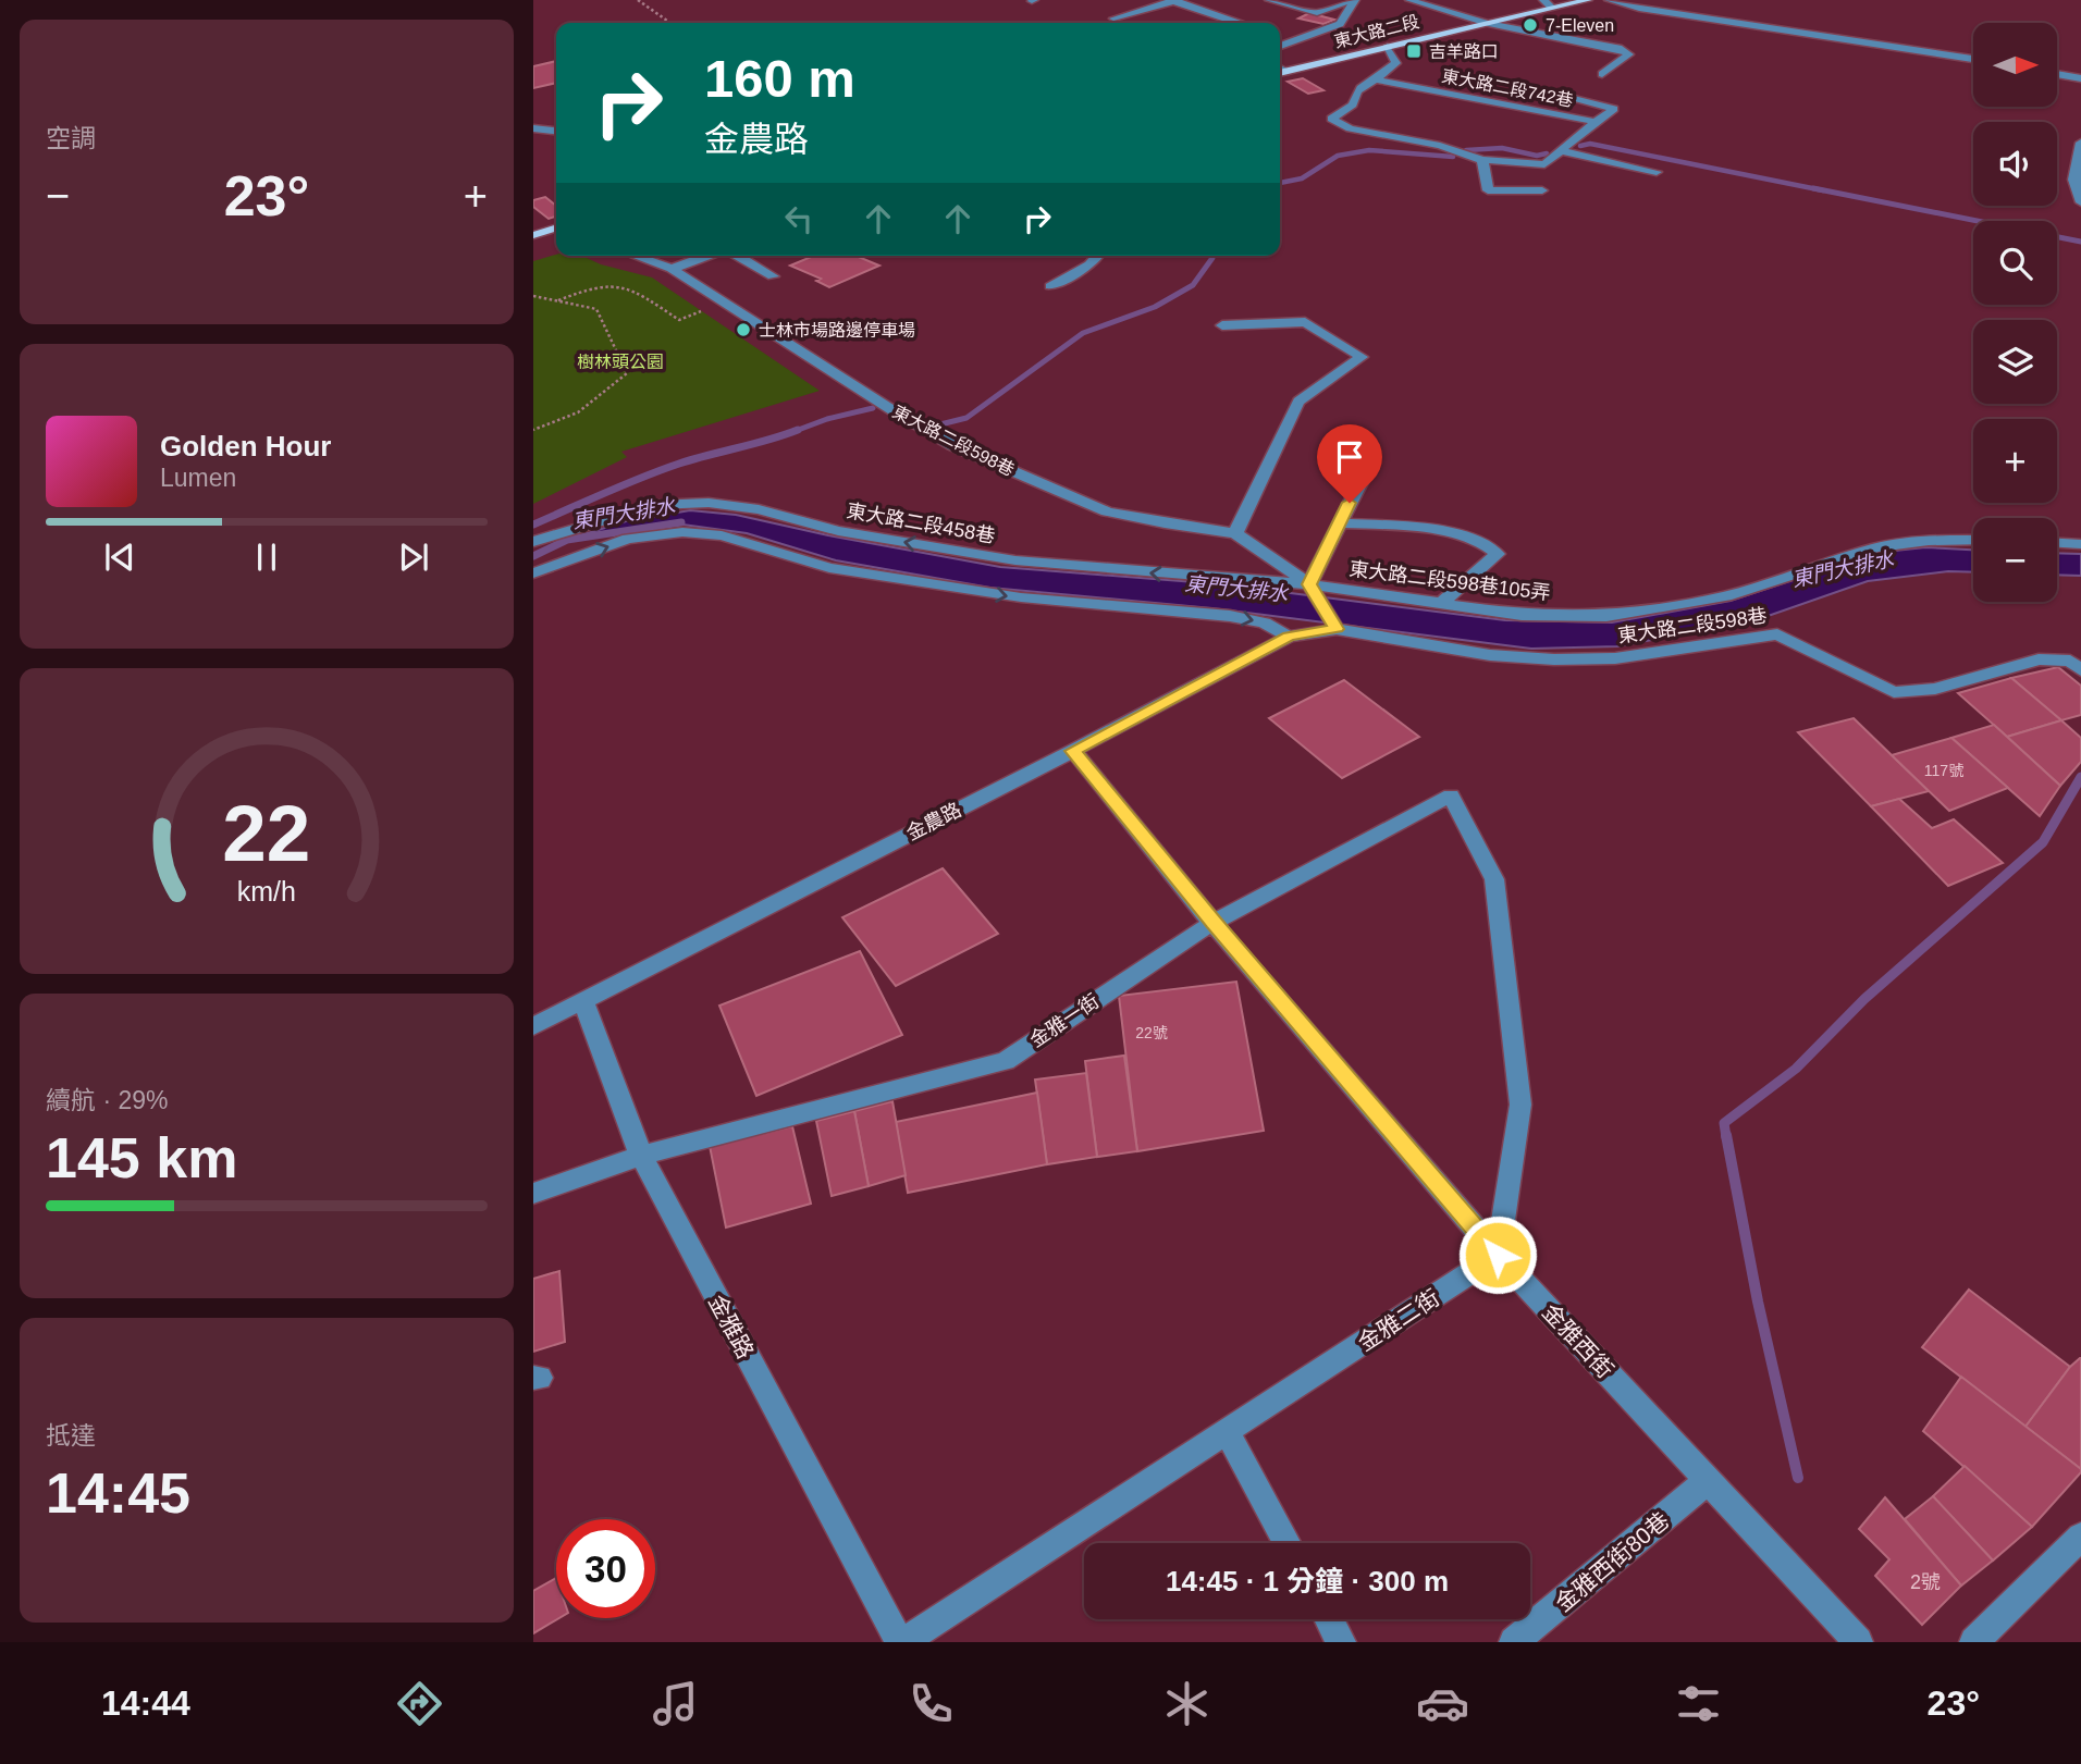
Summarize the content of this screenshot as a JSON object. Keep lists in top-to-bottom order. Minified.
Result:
{"streets":{"main road":["東大路二段"],"street":["東大路二段742巷","東大路二段598巷","東大路二段458巷","東大路二段598巷105弄","金農路","金雅一街","金雅二街","金雅路","金雅西街","金雅西街80巷"]},"crossings":[["東大路二段598巷","東大路二段458巷"],["東大路二段598巷","東大路二段598巷105弄"],["東大路二段598巷","金農路"],["東大路二段458巷","東大路二段598巷105弄"],["金農路","金雅路"],["金農路","金雅西街"],["金雅一街","金雅二街"],["金雅一街","金雅路"],["金雅一街","金雅西街"],["金雅二街","金雅路"],["金雅二街","金雅西街"],["金雅西街","金雅西街80巷"]],"water":["東門大排水"],"parks":["樹林頭公園"],"places":{"other":["7-Eleven","士林市場路邊停車場"],"transit":["吉羊路口"]},"house_numbers":["117號","22號","2號"],"north":"right","page":{"tile":["空調",["續航 · 29%","145 km"],["抵達","14:45"]],"map_buttons":["+","−"],"turn":["160 m","金農路"],"heat":["−","23°","+"],"song":["Golden Hour","Lumen"],"limit":"30","trip":"14:45 · 1 分鐘 · 300 m","tabs":["14:44","23°"],"gauge":["22","km/h"]}}
